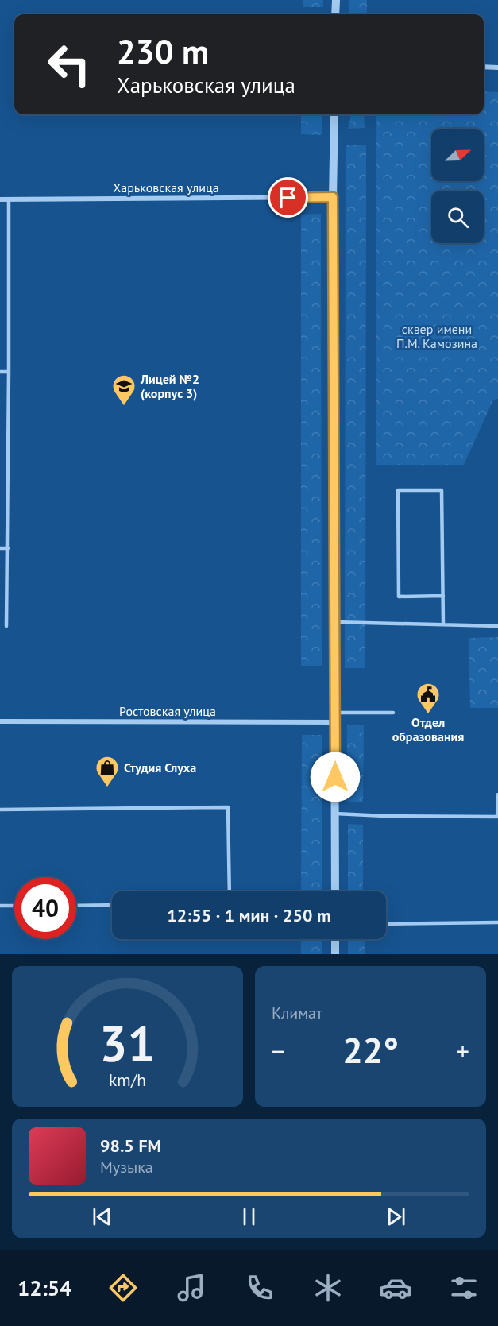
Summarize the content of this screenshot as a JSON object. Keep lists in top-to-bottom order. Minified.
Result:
{"streets":{"street":["Харьковская улица","Ростовская улица"]},"parks":["сквер имени П.М. Камозина"],"places":{"school or university":["Лицей №2 (корпус 3)"],"public building":["Отдел образования"],"shop":["Студия Слуха"]},"north":"top right","page":{"turn":["230 m","Харьковская улица"],"limit":"40","trip":"12:55 · 1 мин · 250 m","tile":"Климат","heat":["−","22°","+"],"song":["98.5 FM","Музыка"],"tabs":"12:54","gauge":["31","km/h"]}}
